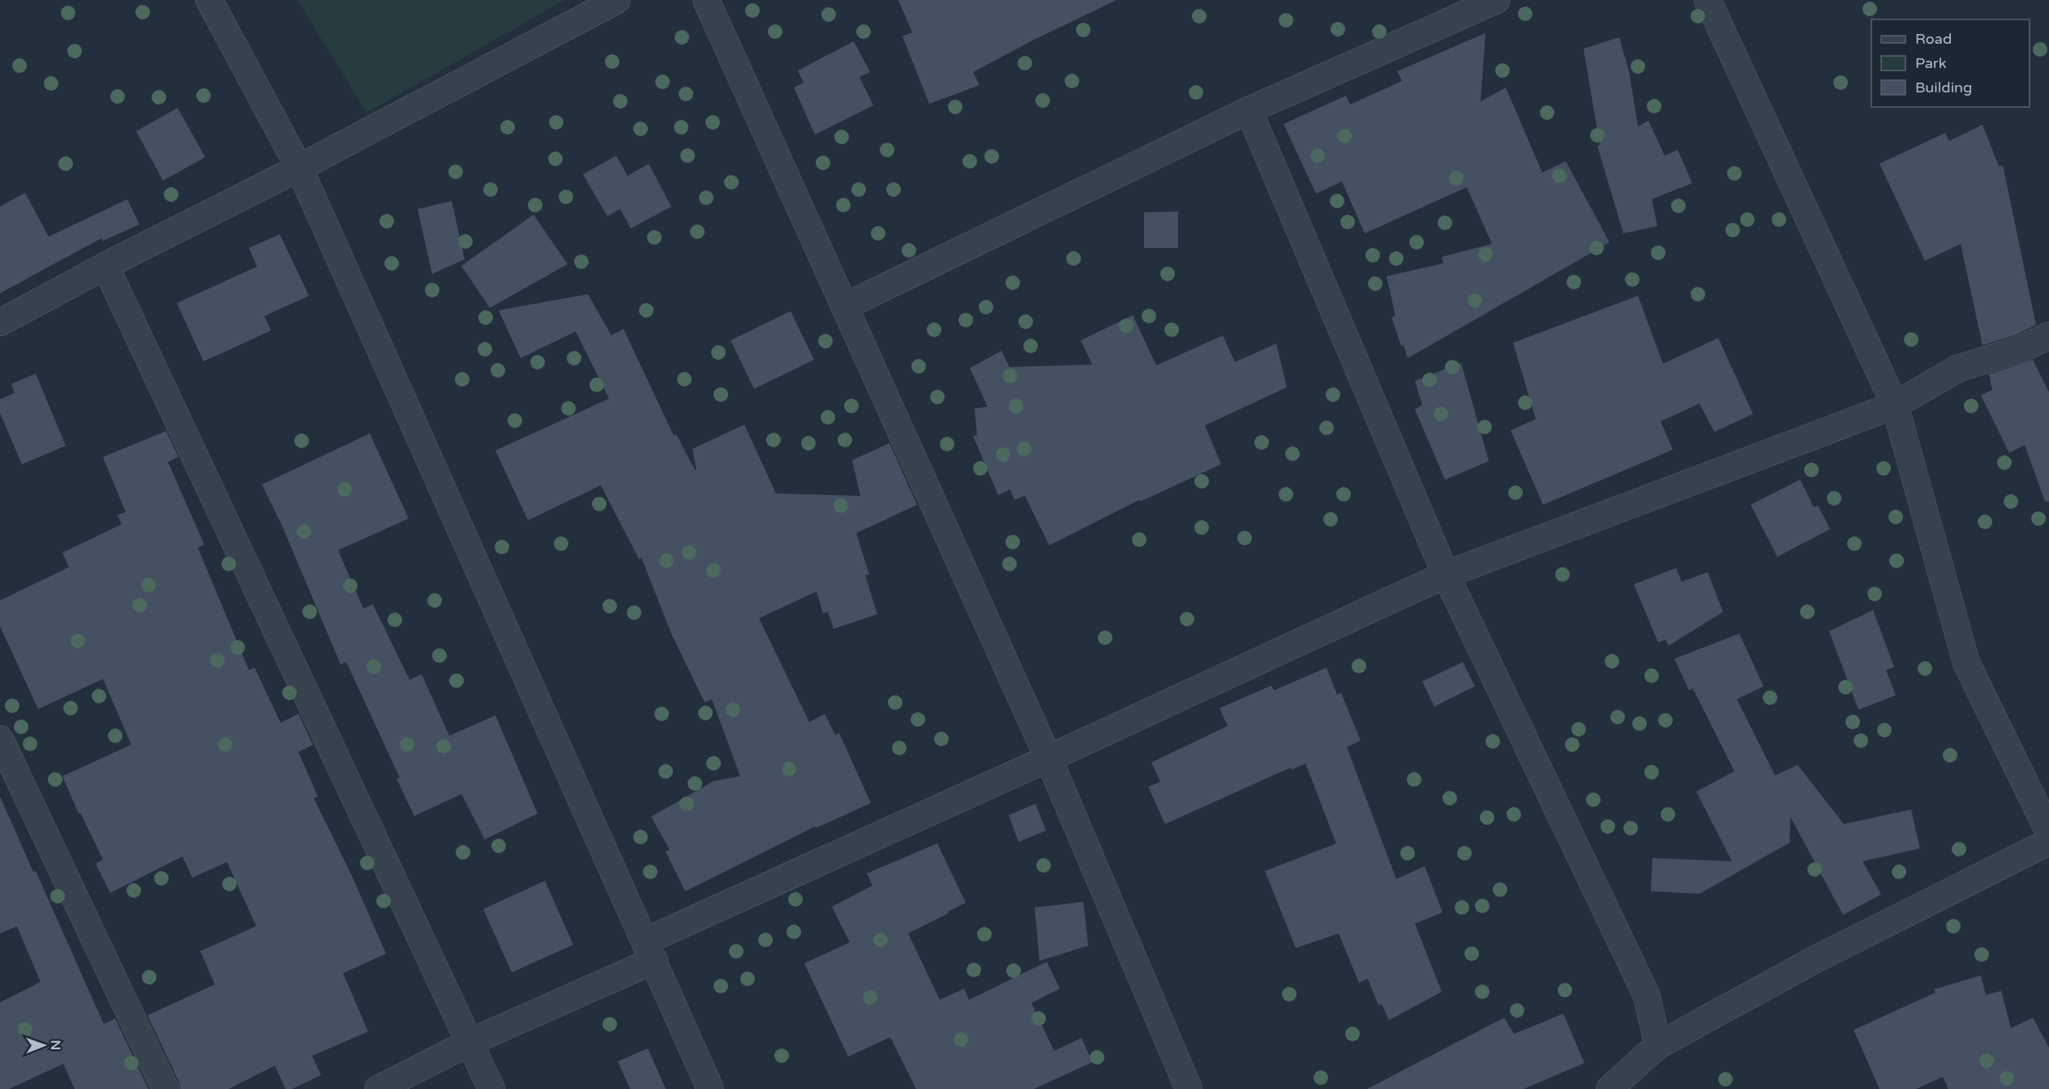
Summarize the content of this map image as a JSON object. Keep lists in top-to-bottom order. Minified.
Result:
{"legend":["Road","Park","Building"],"north":"right"}
